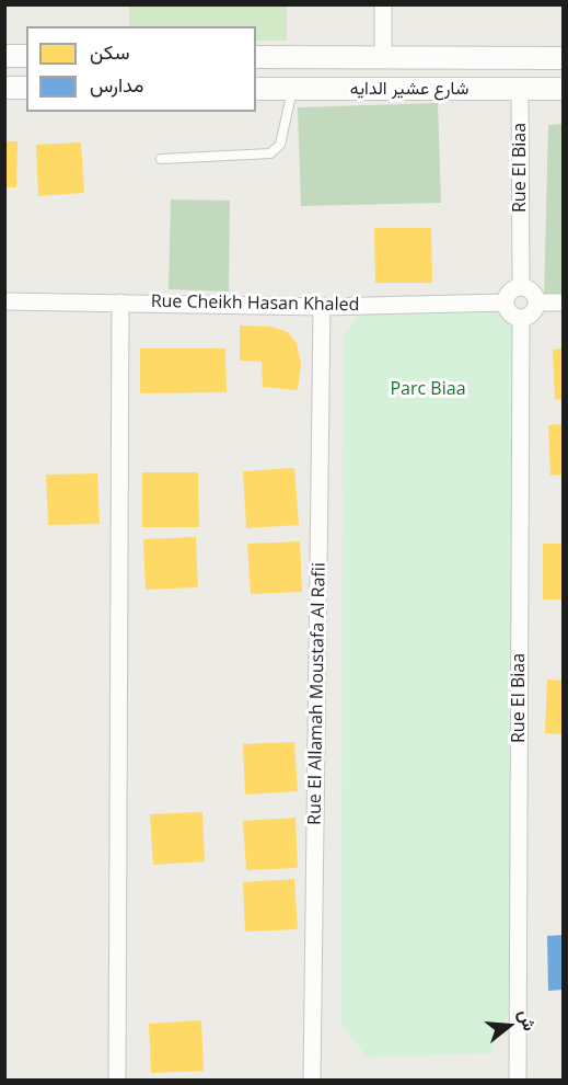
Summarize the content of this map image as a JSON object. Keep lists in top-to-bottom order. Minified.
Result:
{"streets":{"street":["شارع عشير الدايه","Rue El Biaa","Rue Cheikh Hasan Khaled","Rue El Allamah Moustafa Al Rafii"]},"crossings":[["شارع عشير الدايه","Rue El Biaa"],["Rue El Biaa","Rue Cheikh Hasan Khaled"],["Rue Cheikh Hasan Khaled","Rue El Allamah Moustafa Al Rafii"]],"parks":["Parc Biaa"],"legend":["سكن","مدارس"],"north":"right"}
